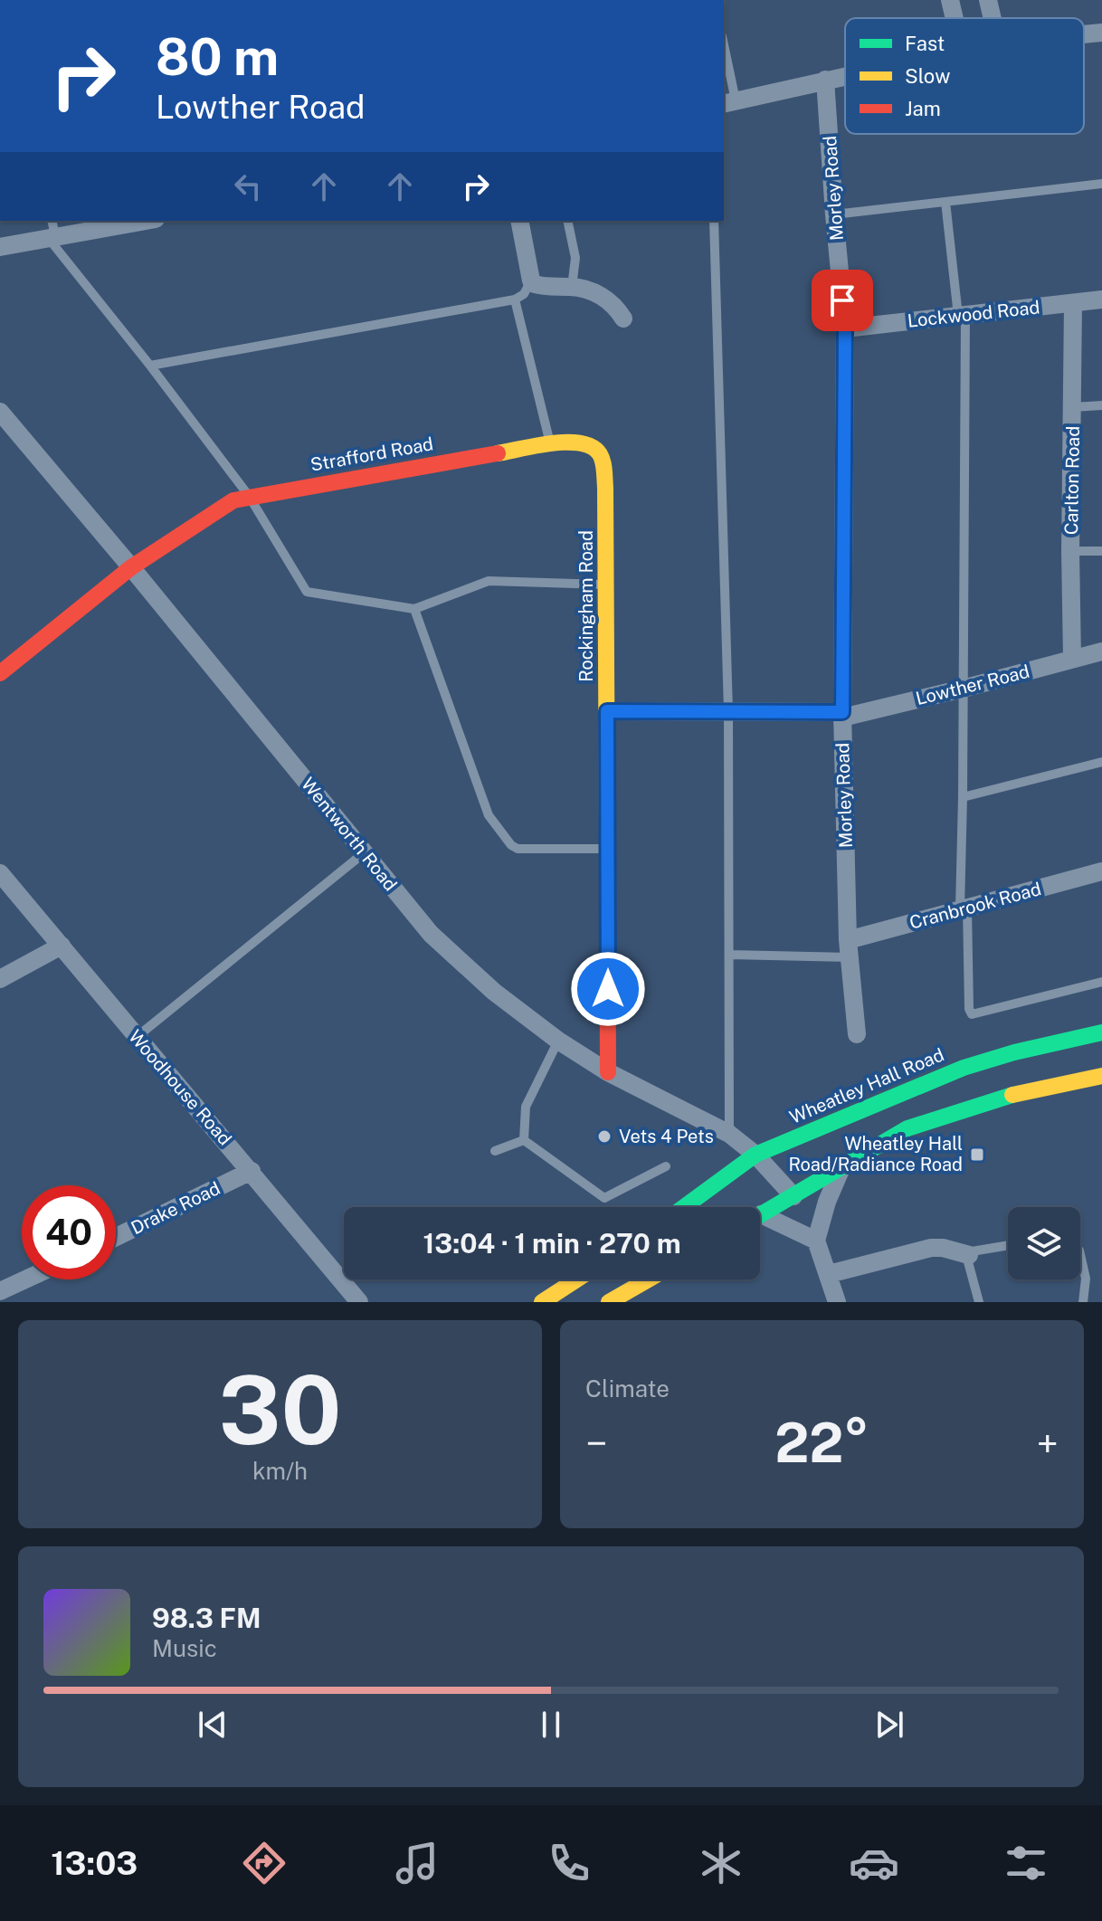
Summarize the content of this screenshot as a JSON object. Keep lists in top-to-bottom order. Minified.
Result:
{"streets":{"main road":["Strafford Road","Rockingham Road","Wheatley Hall Road"],"street":["Morley Road","Lockwood Road","Carlton Road","Lowther Road","Wentworth Road","Cranbrook Road","Woodhouse Road","Drake Road"]},"crossings":[["Morley Road","Lockwood Road"],["Morley Road","Lowther Road"],["Morley Road","Cranbrook Road"],["Lockwood Road","Carlton Road"],["Strafford Road","Rockingham Road"],["Strafford Road","Wentworth Road"],["Carlton Road","Lowther Road"],["Rockingham Road","Lowther Road"],["Rockingham Road","Wentworth Road"],["Wentworth Road","Wheatley Hall Road"],["Woodhouse Road","Drake Road"]],"places":{"other":["Vets 4 Pets"],"transit":["Wheatley Hall Road/Radiance Road"]},"legend":["Fast","Slow","Jam"],"page":{"turn":["80 m","Lowther Road"],"limit":"40","trip":"13:04 · 1 min · 270 m","tile":[["30","km/h"],"Climate"],"heat":["−","22°","+"],"song":["98.3 FM","Music"],"tabs":"13:03"}}
